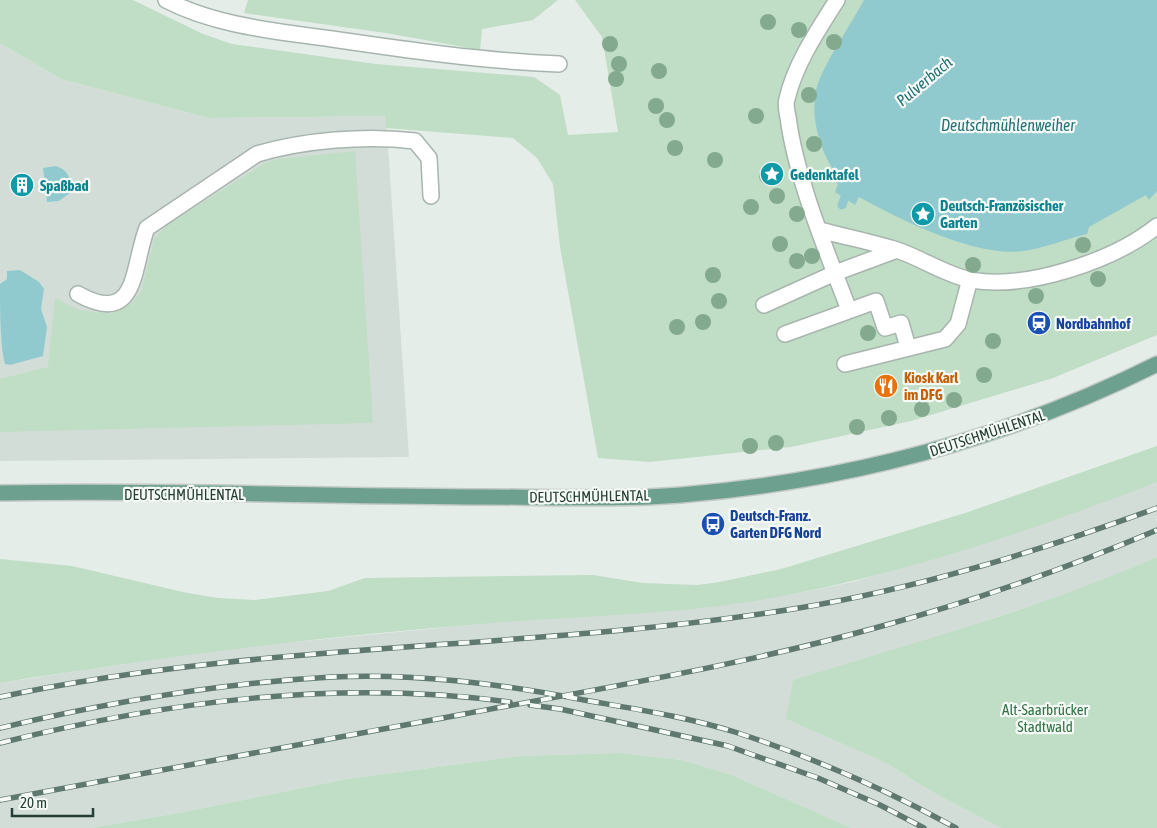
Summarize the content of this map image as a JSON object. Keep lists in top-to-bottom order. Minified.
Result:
{"streets":{"main road":["DEUTSCHMÜHLENTAL"]},"water":["Pulverbach","Deutschmühlenweiher"],"parks":["Alt-Saarbrücker Stadtwald"],"places":{"place":["Gedenktafel","Deutsch-Französischer Garten"],"building":["Spaßbad"],"station":["Nordbahnhof"],"restaurant":["Kiosk Karl im DFG"],"bus stop":["Deutsch-Franz. Garten DFG Nord"]},"scale_bar":"20 m"}
